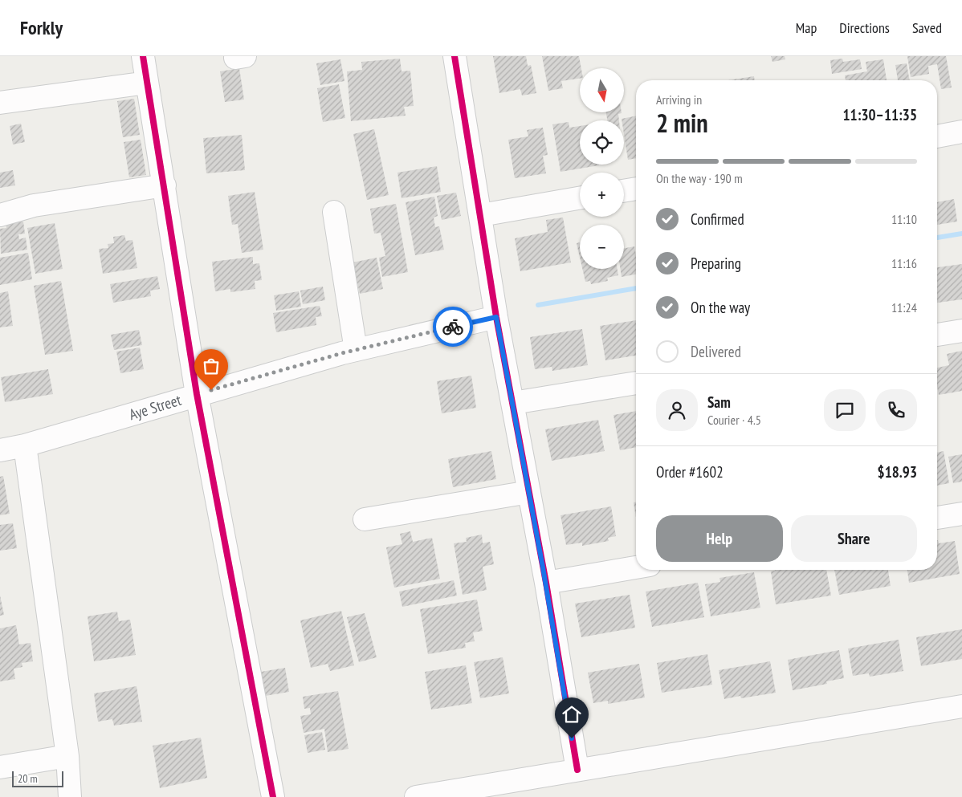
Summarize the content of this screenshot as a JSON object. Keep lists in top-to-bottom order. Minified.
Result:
{"streets":{"street":["Aye Street"]},"scale_bar":"20 m","north":"bottom","page":{"header":"Forkly","nav":["Map","Directions","Saved"],"map_buttons":["+","−"],"heading":["2 min","Arriving in","11:30–11:35"],"panel":["Sam","Courier · 4.5","Order #1602","$18.93"],"bar":"On the way · 190 m","list":[["Confirmed","11:10"],["Preparing","11:16"],["On the way","11:24"],"Delivered"],"buttons":["Help","Share"],"scale":"20 m"}}
